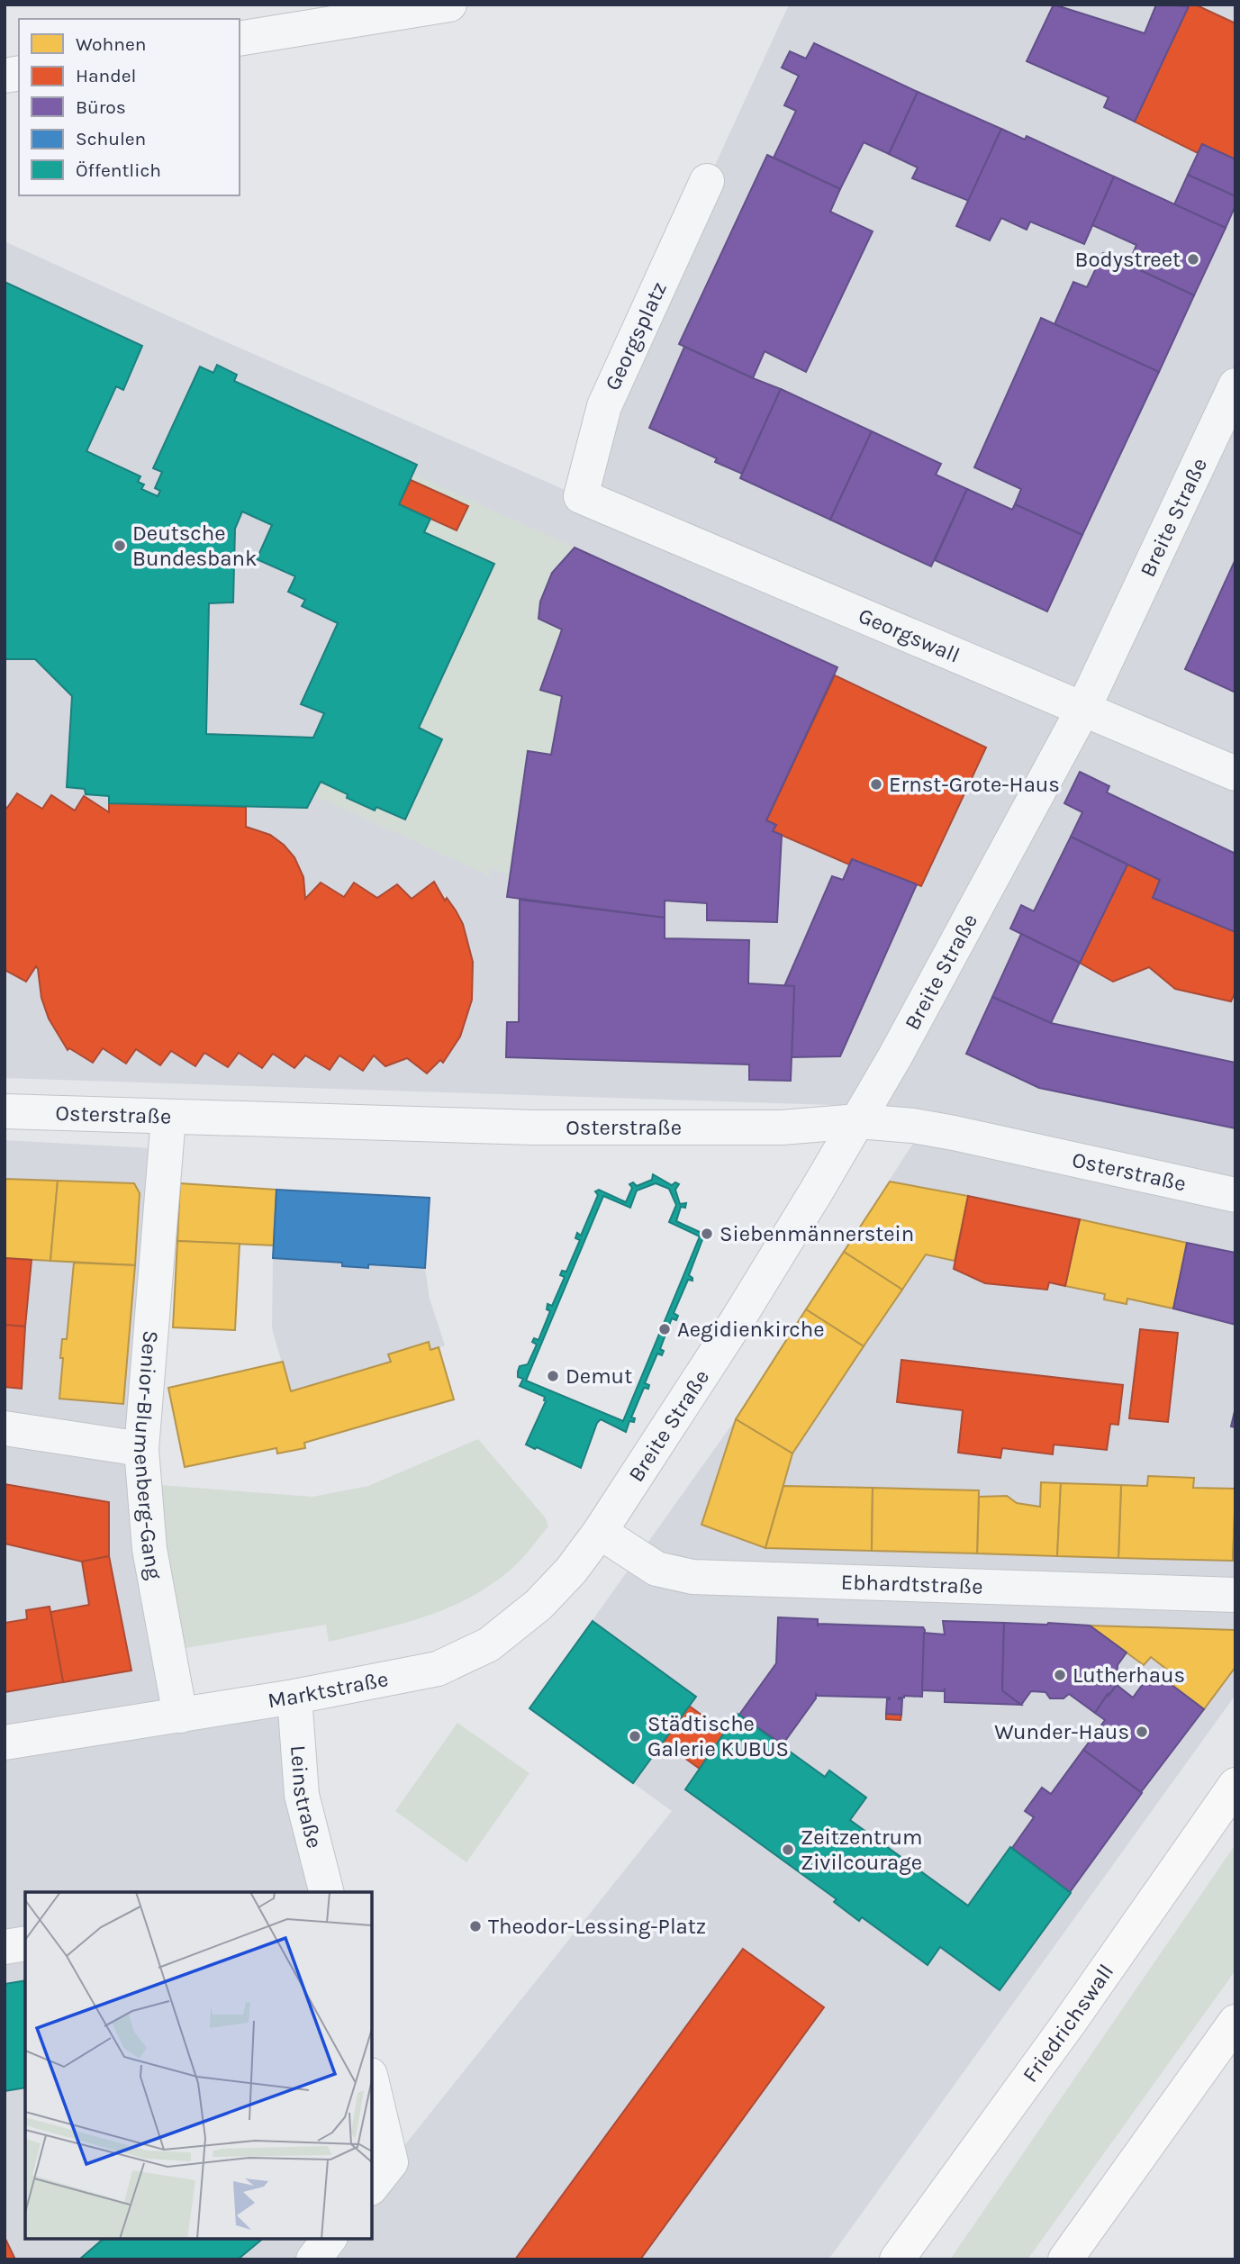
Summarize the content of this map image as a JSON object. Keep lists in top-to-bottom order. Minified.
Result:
{"streets":{"main road":["Friedrichswall"],"street":["Georgsplatz","Breite Straße","Georgswall","Osterstraße","Senior-Blumenberg-Gang","Ebhardtstraße","Marktstraße","Leinstraße"]},"crossings":[["Georgsplatz","Georgswall"],["Breite Straße","Georgswall"],["Breite Straße","Osterstraße"],["Breite Straße","Ebhardtstraße"],["Breite Straße","Marktstraße"],["Osterstraße","Senior-Blumenberg-Gang"],["Senior-Blumenberg-Gang","Marktstraße"],["Ebhardtstraße","Marktstraße"],["Marktstraße","Leinstraße"]],"places":["Bodystreet","Deutsche Bundesbank","Ernst-Grote-Haus","Siebenmännerstein","Aegidienkirche","Demut","Lutherhaus","Wunder-Haus","Städtische Galerie KUBUS","Zeitzentrum Zivilcourage","Theodor-Lessing-Platz"],"legend":["Wohnen","Handel","Büros","Schulen","Öffentlich"]}
